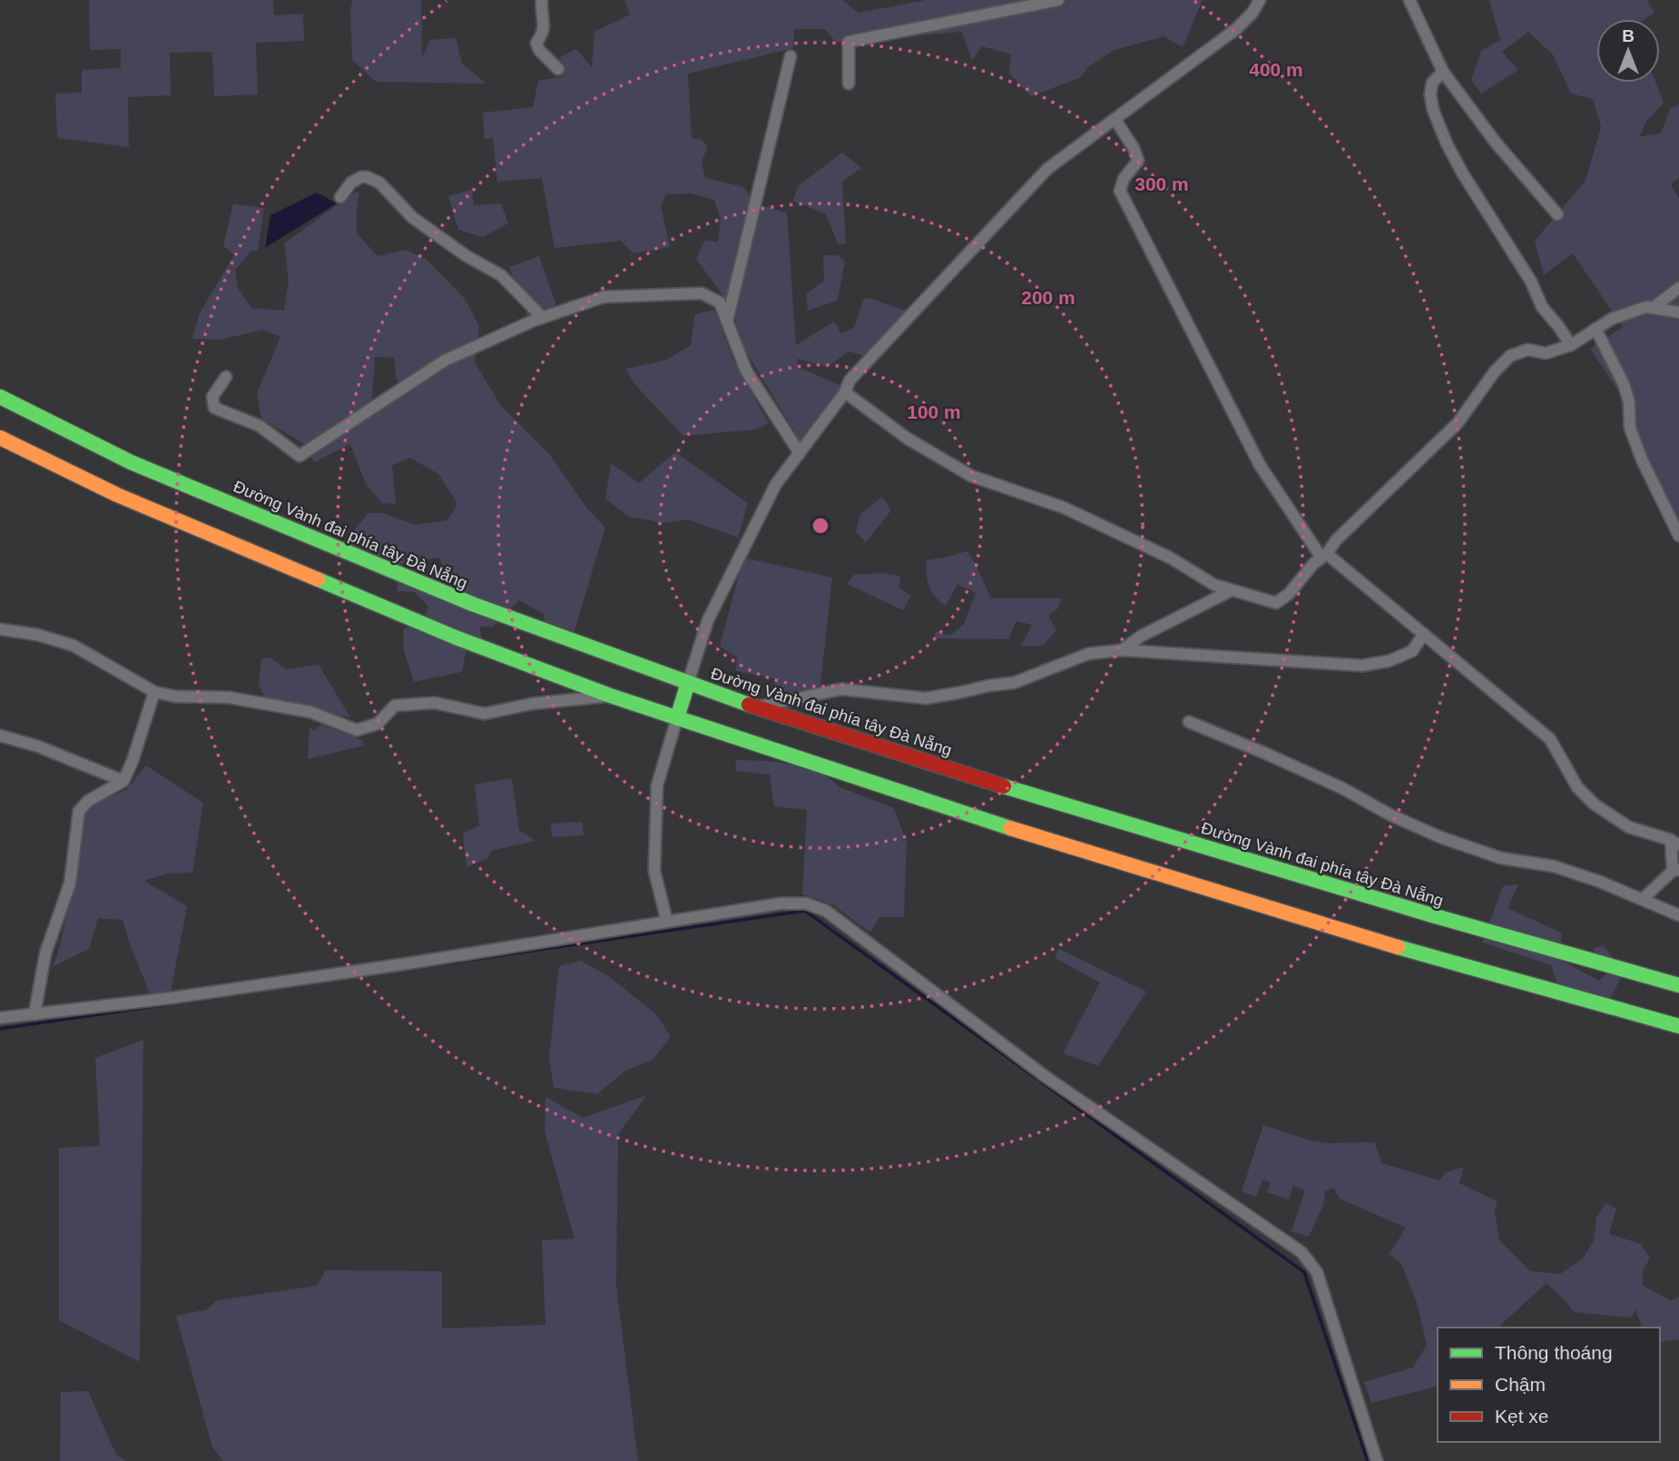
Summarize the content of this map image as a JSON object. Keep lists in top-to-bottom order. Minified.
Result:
{"streets":{"main road":["Đường Vành đai phía tây Đà Nẵng"]},"legend":["Thông thoáng","Chậm","Kẹt xe"],"north":"top","rings":["400 m","300 m","200 m","100 m"]}
